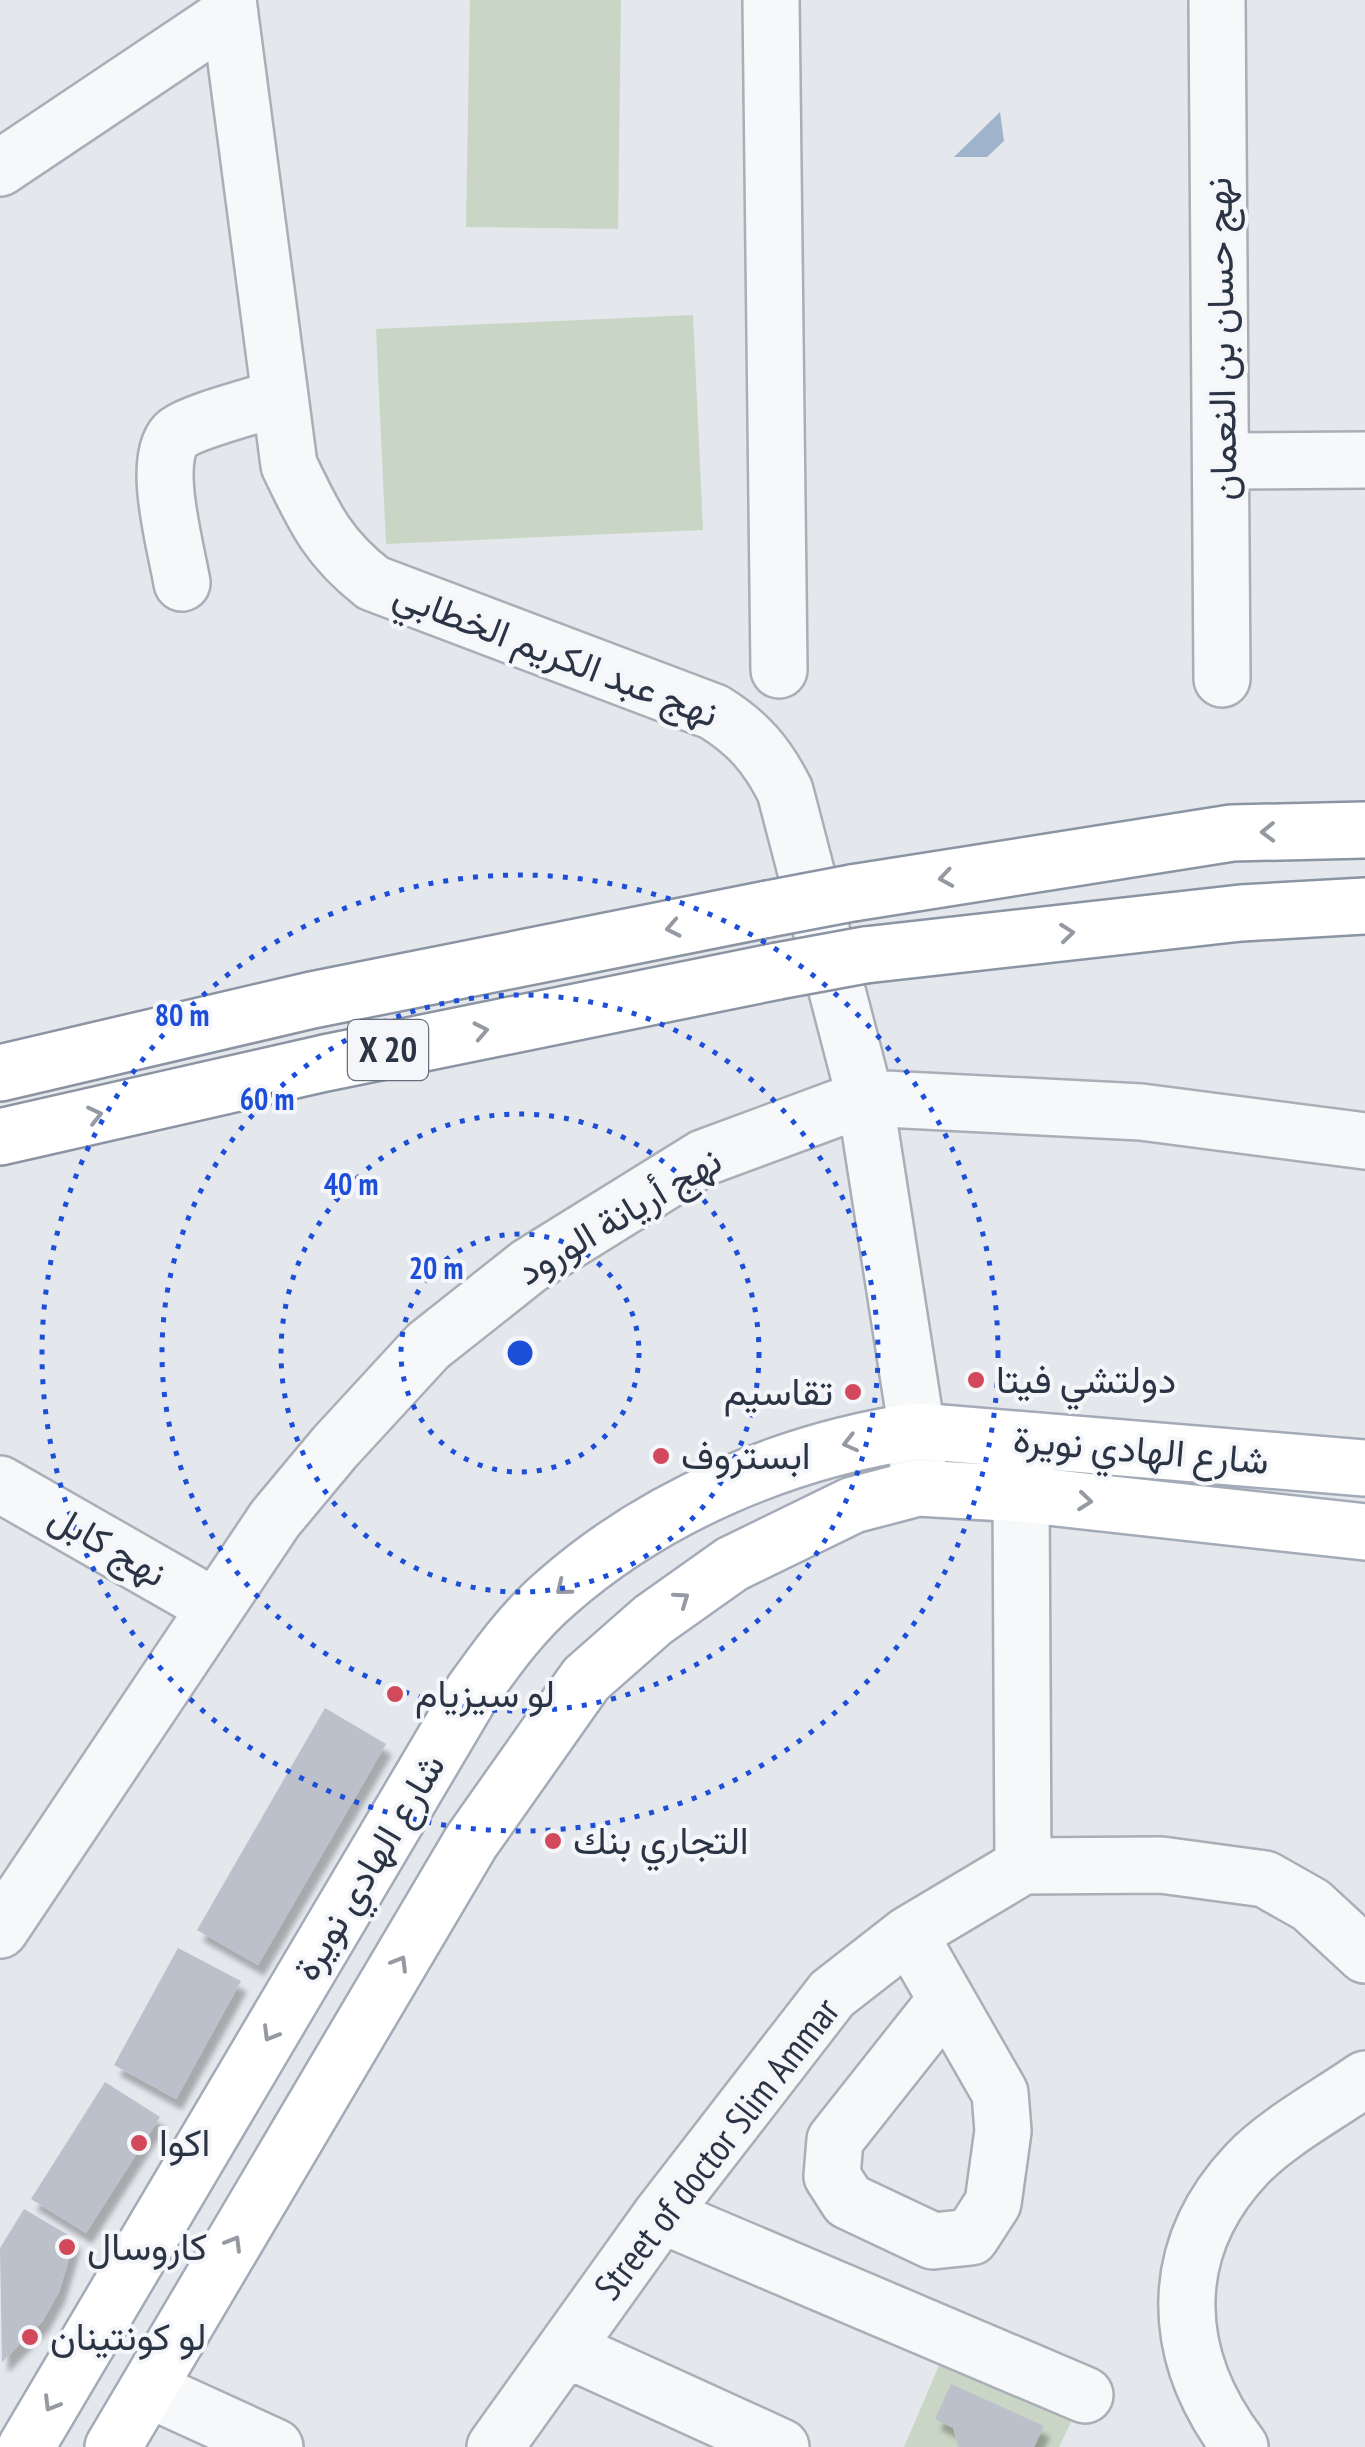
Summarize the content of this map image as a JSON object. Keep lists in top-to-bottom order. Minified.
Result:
{"streets":{"main road":["X 20","شارع الهادي نويرة"],"street":["نهج حسان بن النعمان","نهج عبد الكريم الخطابي","نهج أريانة الورود","نهج كابل","Street of doctor Slim Ammar"]},"crossings":[["نهج عبد الكريم الخطابي","نهج أريانة الورود"],["نهج عبد الكريم الخطابي","شارع الهادي نويرة"],["نهج أريانة الورود","نهج كابل"]],"places":["دولتشي فيتا","تقاسيم","ابستروف","لو سيزيام","التجاري بنك","اكوا","كاروسال","لو كونتينان"],"rings":["80 m","60 m","40 m","20 m"]}
